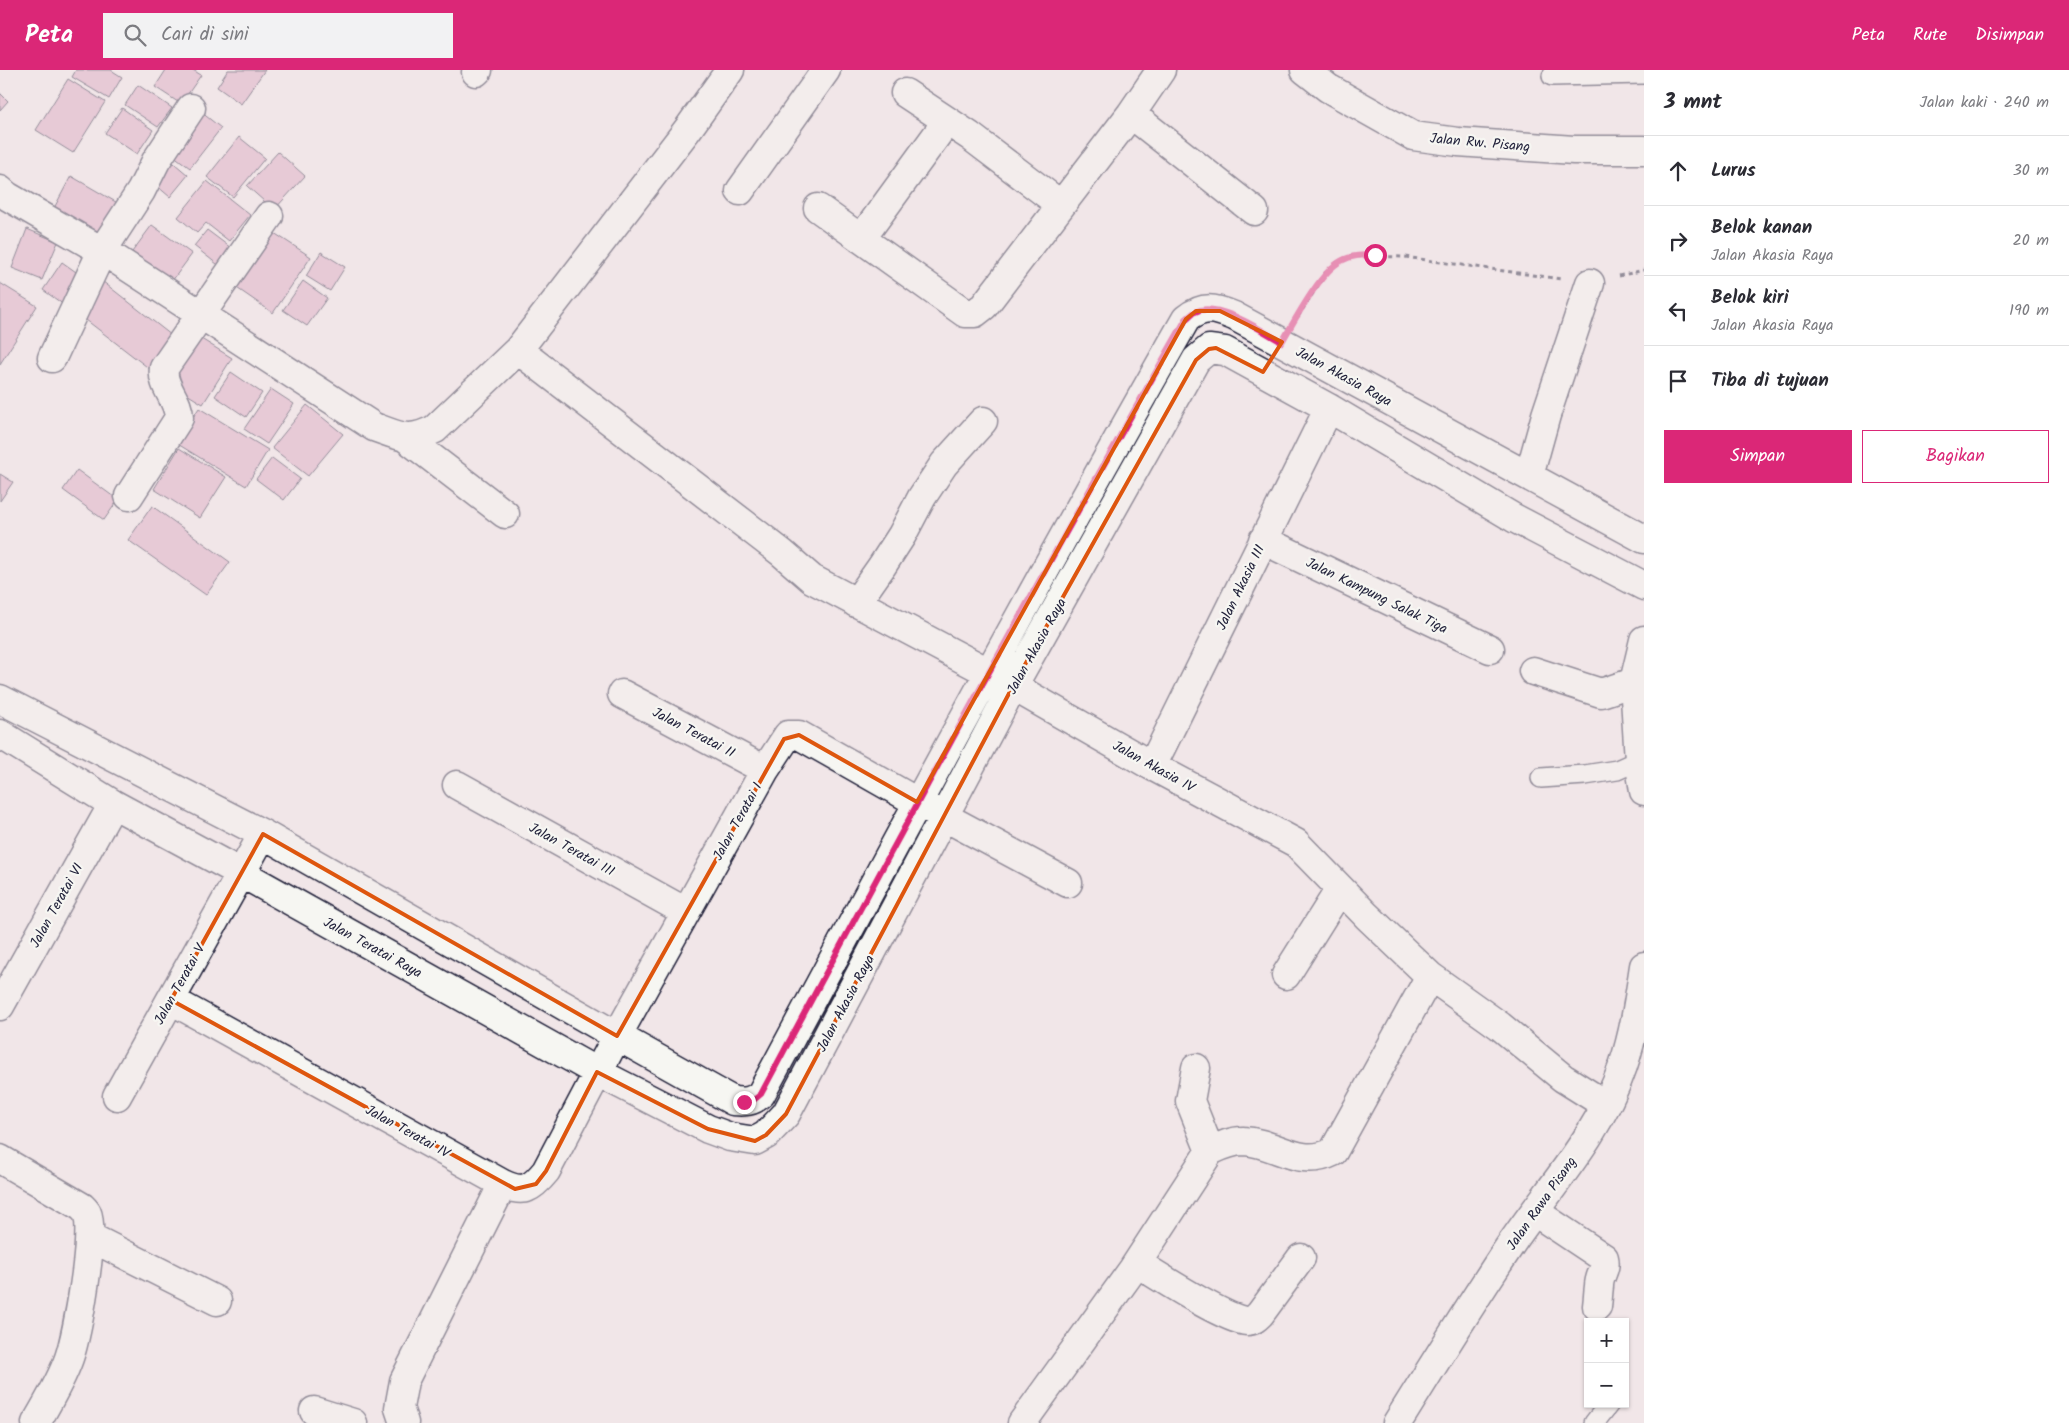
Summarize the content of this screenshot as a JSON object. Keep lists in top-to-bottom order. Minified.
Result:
{"streets":{"street":["Jalan Rw. Pisang","Jalan Akasia Raya","Jalan Akasia III","Jalan Kampung Salak Tiga","Jalan Teratai II","Jalan Akasia IV","Jalan Teratai I","Jalan Teratai III","Jalan Teratai VI","Jalan Teratai Raya","Jalan Teratai V","Jalan Teratai IV","Jalan Rawa Pisang"]},"crossings":[["Jalan Akasia Raya","Jalan Akasia III"],["Jalan Akasia Raya","Jalan Akasia IV"],["Jalan Akasia Raya","Jalan Teratai I"],["Jalan Akasia Raya","Jalan Teratai Raya"],["Jalan Akasia III","Jalan Kampung Salak Tiga"],["Jalan Akasia III","Jalan Akasia IV"],["Jalan Teratai II","Jalan Teratai I"],["Jalan Akasia IV","Jalan Rawa Pisang"],["Jalan Teratai I","Jalan Teratai III"],["Jalan Teratai I","Jalan Teratai Raya"],["Jalan Teratai I","Jalan Teratai IV"],["Jalan Teratai VI","Jalan Teratai Raya"],["Jalan Teratai Raya","Jalan Teratai V"],["Jalan Teratai Raya","Jalan Teratai IV"],["Jalan Teratai V","Jalan Teratai IV"]],"page":{"header":"Peta","search":"Cari di sini","nav":["Peta","Rute","Disimpan"],"heading":["3 mnt","Jalan kaki · 240 m"],"list":[["Lurus","30 m"],["Belok kanan","Jalan Akasia Raya","20 m"],["Belok kiri","Jalan Akasia Raya","190 m"],"Tiba di tujuan"],"buttons":["Simpan","Bagikan"],"map_buttons":["+","−"]}}
